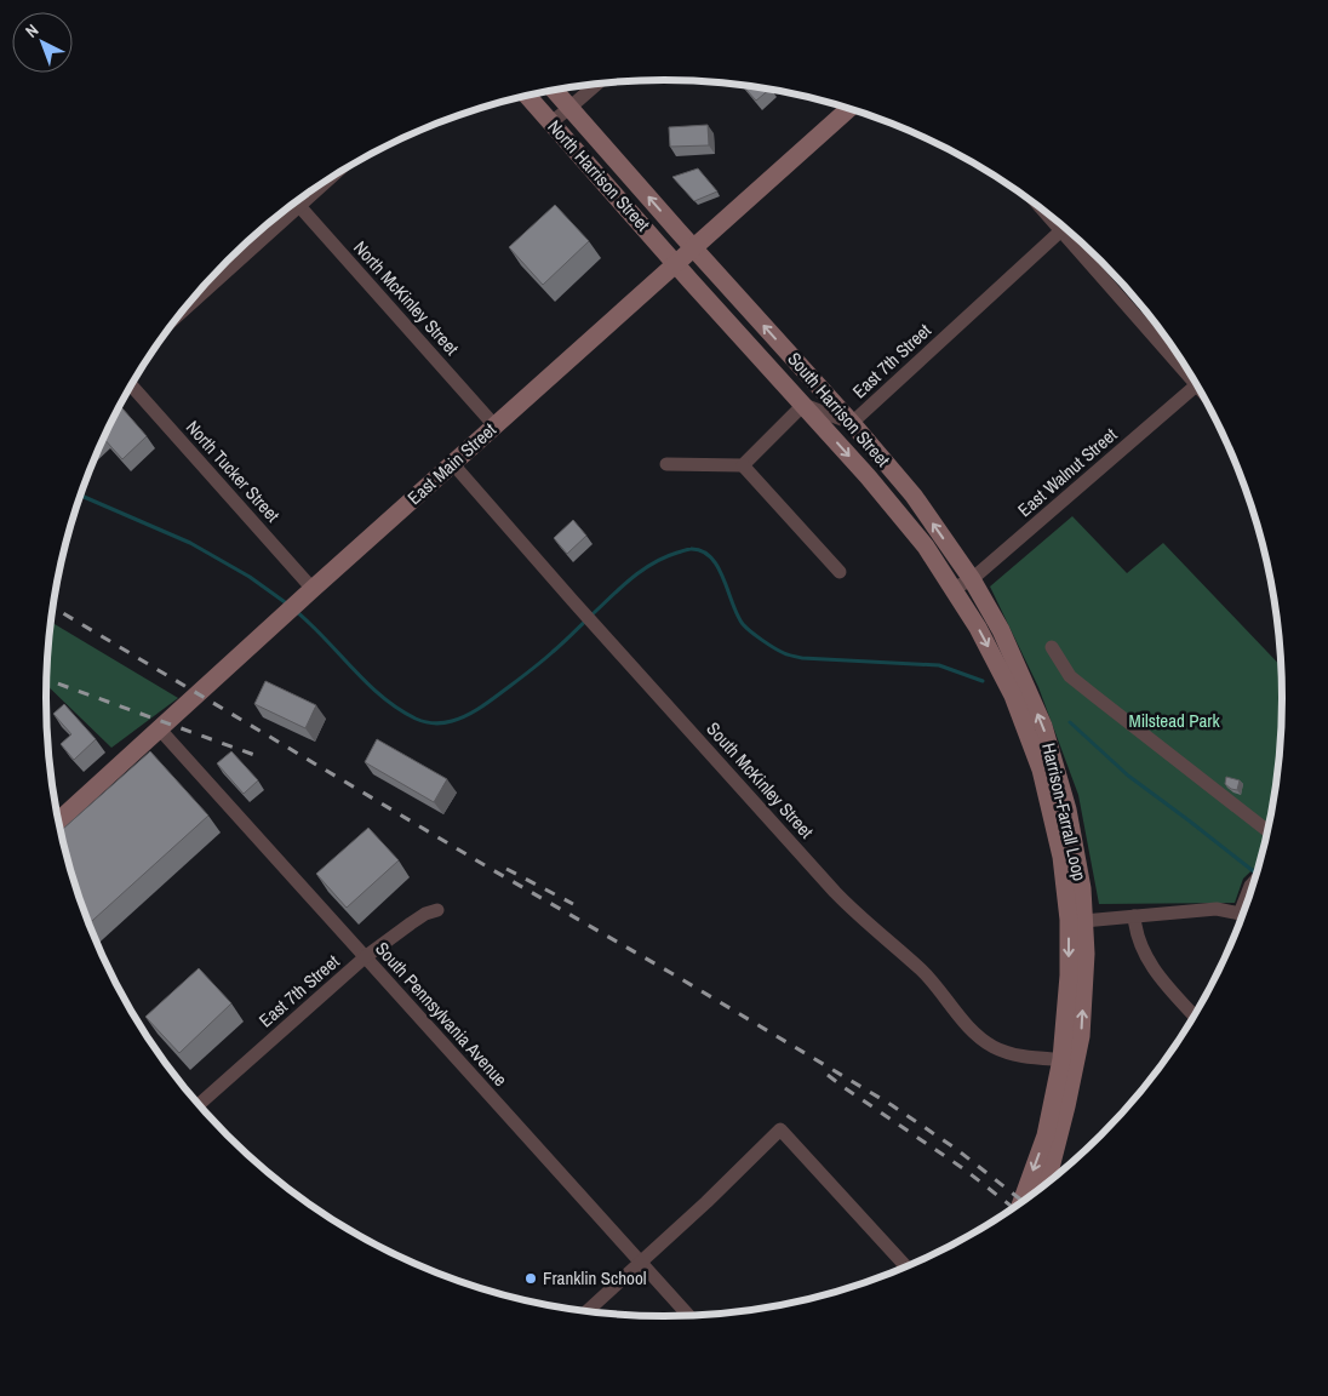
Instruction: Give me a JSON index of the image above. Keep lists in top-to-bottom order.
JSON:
{
  "streets": {
    "main road": [
      "North Harrison Street",
      "South Harrison Street",
      "East Main Street",
      "Harrison-Farrall Loop"
    ],
    "street": [
      "North McKinley Street",
      "East 7th Street",
      "North Tucker Street",
      "East Walnut Street",
      "South McKinley Street",
      "South Pennsylvania Avenue"
    ]
  },
  "crossings": [
    ["North Harrison Street", "South Harrison Street"],
    ["North Harrison Street", "East Main Street"],
    ["North McKinley Street", "East Main Street"],
    ["East 7th Street", "South Harrison Street"],
    ["East 7th Street", "South Pennsylvania Avenue"],
    ["South Harrison Street", "East Main Street"],
    ["South Harrison Street", "East Walnut Street"],
    ["South Harrison Street", "Harrison-Farrall Loop"],
    ["East Main Street", "North Tucker Street"],
    ["East Main Street", "South McKinley Street"],
    ["East Main Street", "South Pennsylvania Avenue"],
    ["East Walnut Street", "Harrison-Farrall Loop"],
    ["South McKinley Street", "Harrison-Farrall Loop"]
  ],
  "parks": ["Milstead Park"],
  "places": ["Franklin School"],
  "north": "top left"
}
